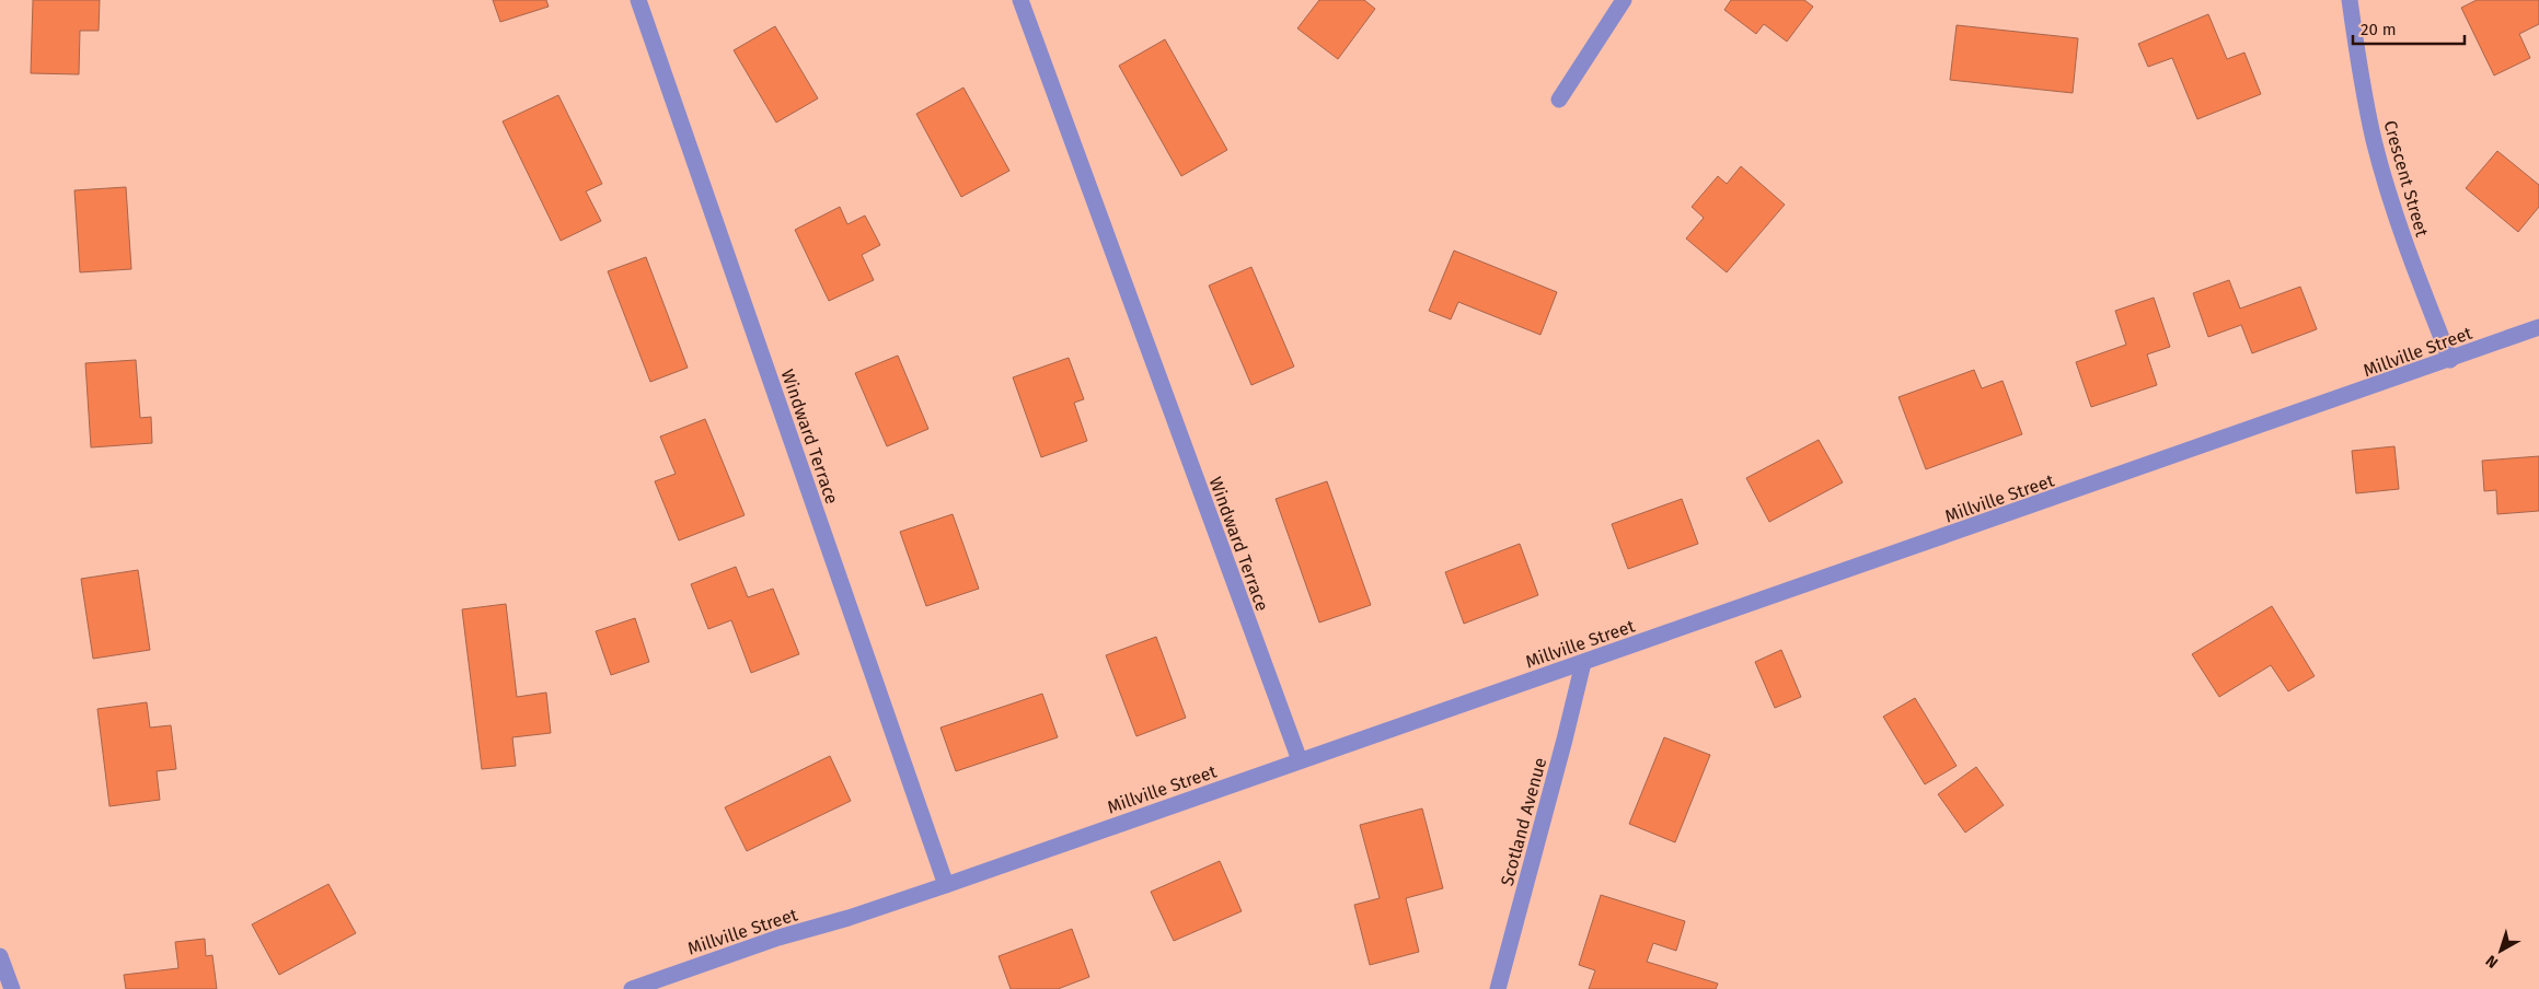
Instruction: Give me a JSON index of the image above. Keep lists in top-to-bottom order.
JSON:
{
  "streets": {
    "street": [
      "Crescent Street",
      "Millville Street",
      "Windward Terrace",
      "Scotland Avenue"
    ]
  },
  "crossings": [
    ["Crescent Street", "Millville Street"],
    ["Millville Street", "Windward Terrace"],
    ["Millville Street", "Scotland Avenue"]
  ],
  "scale_bar": "20 m",
  "north": "bottom left"
}
